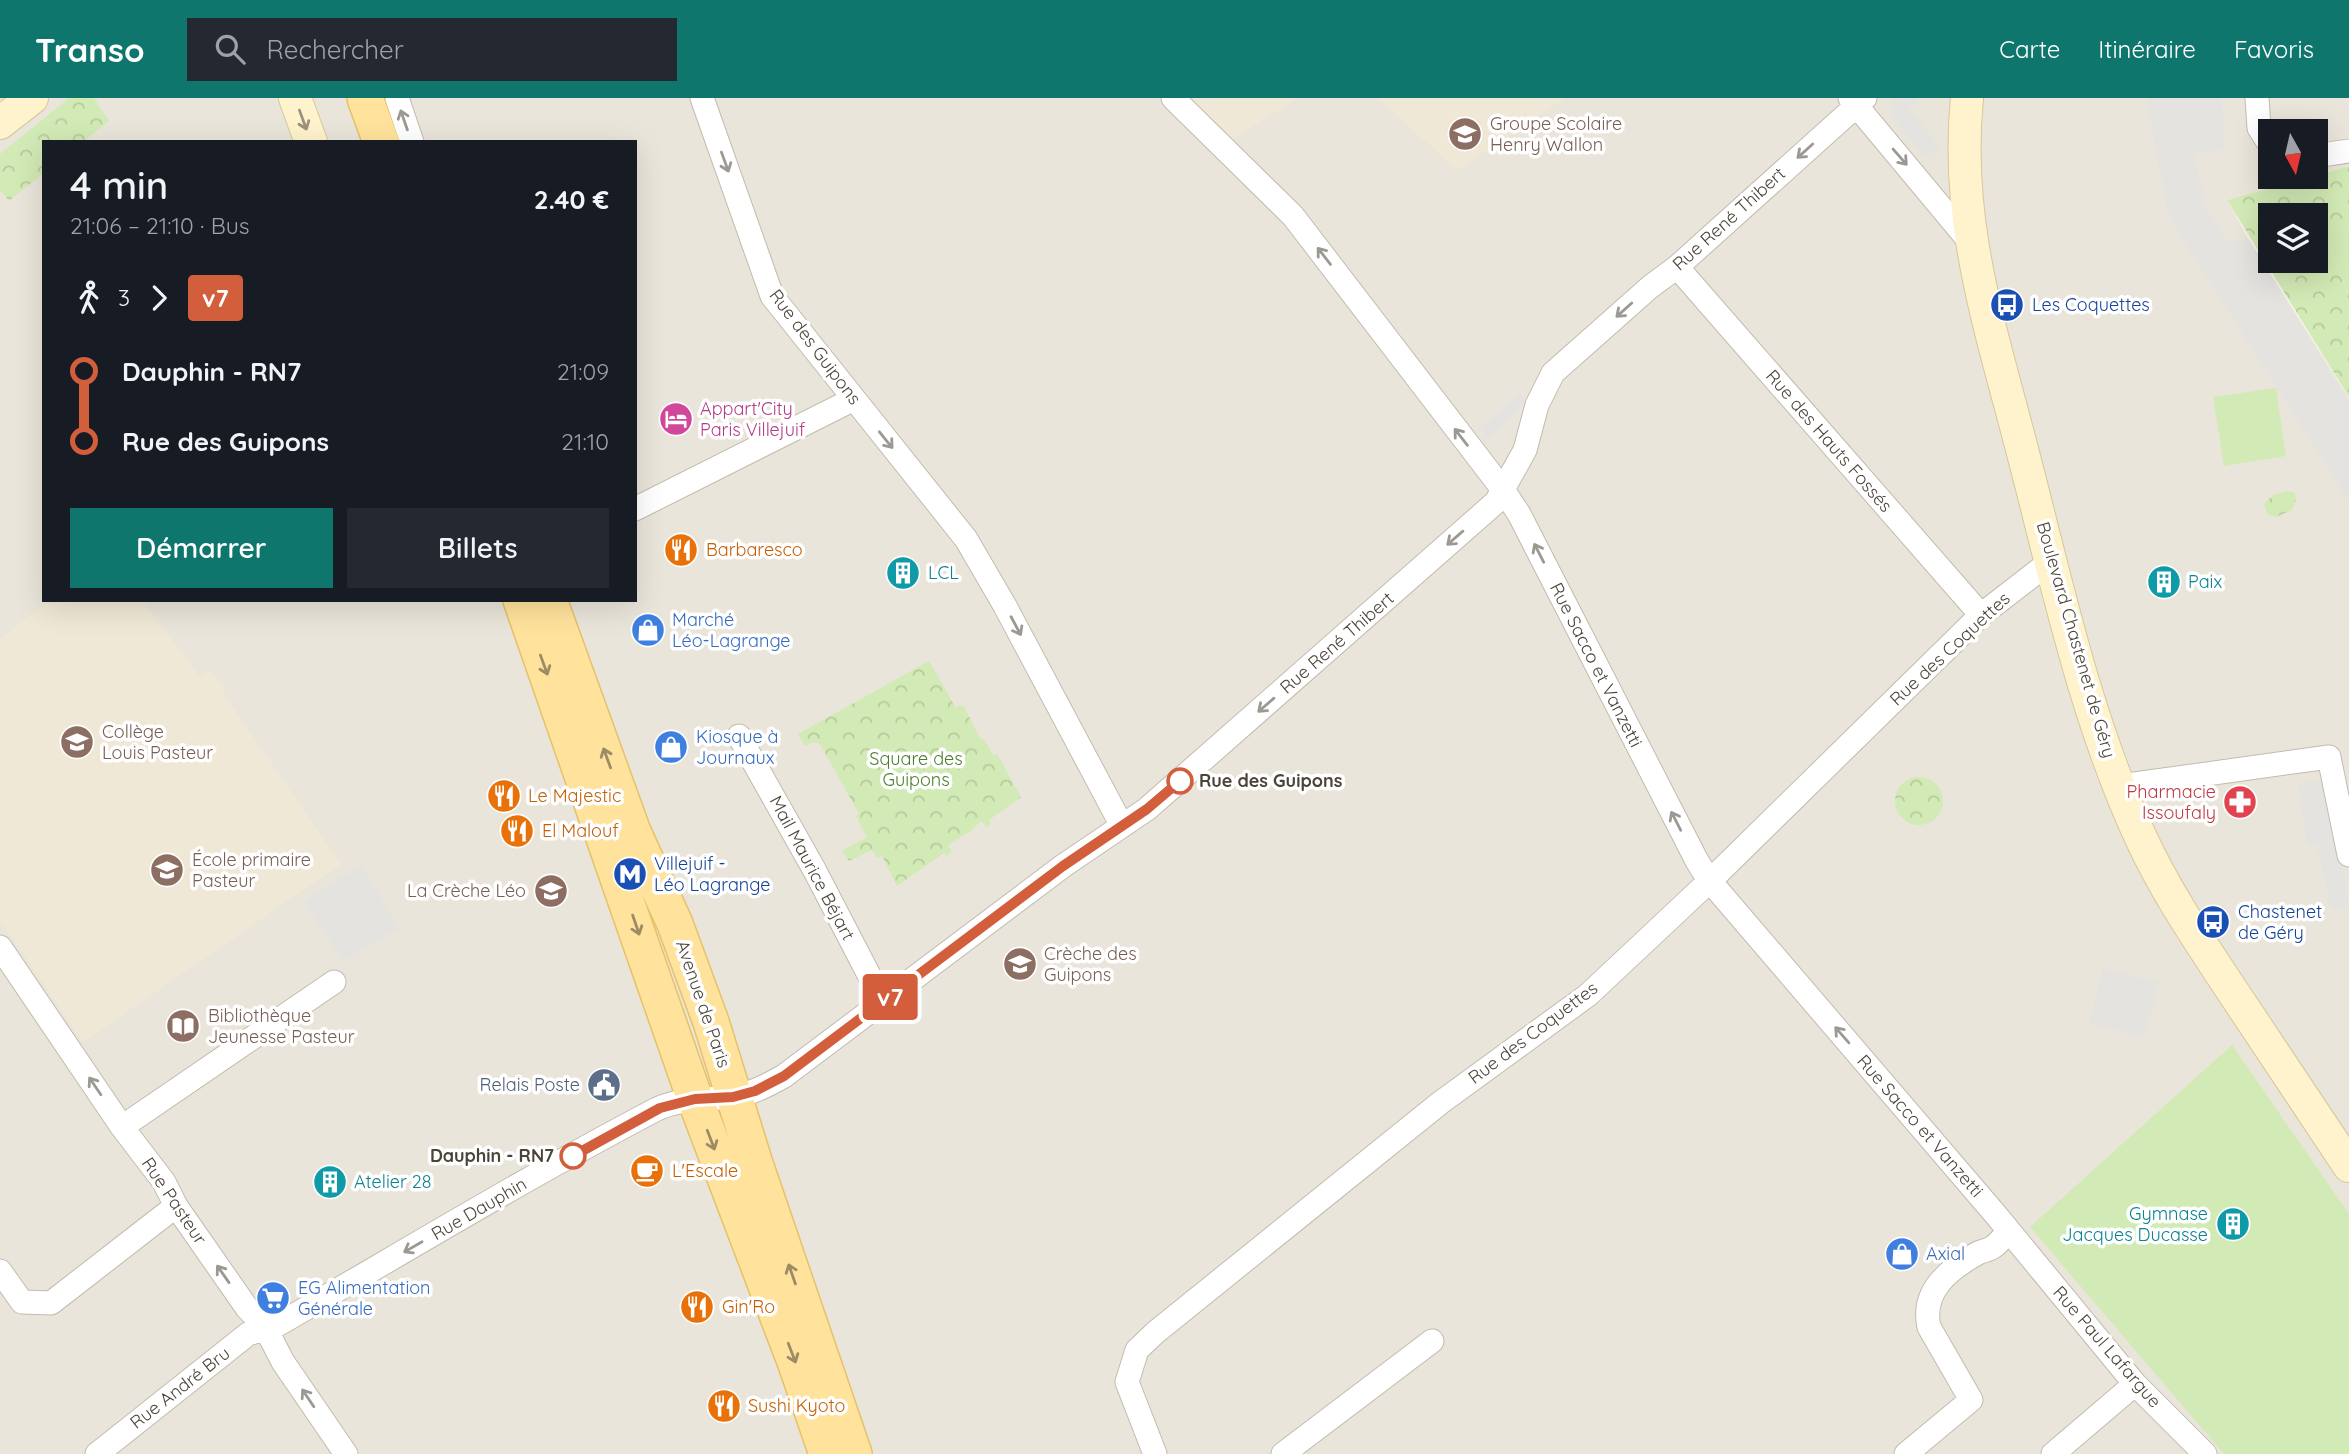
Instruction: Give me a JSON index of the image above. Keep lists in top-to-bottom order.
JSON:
{
  "streets": {
    "main road": ["Avenue de Paris"],
    "street": [
      "Rue René Thibert",
      "Rue des Guipons",
      "Rue des Hauts Fossés",
      "Boulevard Chastenet de Géry",
      "Rue des Coquettes",
      "Rue Sacco et Vanzetti",
      "Mail Maurice Béjart",
      "Rue Pasteur",
      "Rue Dauphin",
      "Rue Paul Lafargue",
      "Rue André Bru"
    ]
  },
  "crossings": [
    ["Rue René Thibert", "Rue des Guipons"],
    ["Rue René Thibert", "Rue des Hauts Fossés"],
    ["Rue René Thibert", "Rue Sacco et Vanzetti"],
    ["Rue René Thibert", "Mail Maurice Béjart"],
    ["Rue René Thibert", "Avenue de Paris"],
    ["Rue René Thibert", "Rue Dauphin"],
    ["Rue des Hauts Fossés", "Rue des Coquettes"],
    ["Boulevard Chastenet de Géry", "Rue des Coquettes"],
    ["Rue des Coquettes", "Rue Sacco et Vanzetti"],
    ["Rue Sacco et Vanzetti", "Rue Paul Lafargue"],
    ["Avenue de Paris", "Rue Dauphin"],
    ["Rue Pasteur", "Rue Dauphin"],
    ["Rue Pasteur", "Rue André Bru"],
    ["Rue Dauphin", "Rue André Bru"]
  ],
  "one_way": [
    "Rue René Thibert",
    "Rue des Guipons",
    "Rue Sacco et Vanzetti",
    "Rue Pasteur",
    "Rue Dauphin"
  ],
  "parks": ["Square des Guipons"],
  "places": {
    "school or university": [
      "Groupe Scolaire Henry Wallon",
      "Collège Louis Pasteur",
      "École primaire Pasteur",
      "La Crèche Léo",
      "Crèche des Guipons"
    ],
    "bus stop": ["Les Coquettes", "Chastenet de Géry"],
    "hotel": ["Appart'City Paris Villejuif"],
    "restaurant": [
      "Barbaresco",
      "Le Majestic",
      "El Malouf",
      "Gin'Ro",
      "Sushi Kyoto"
    ],
    "building": [
      "LCL",
      "Paix",
      "Atelier 28",
      "Gymnase Jacques Ducasse"
    ],
    "shop": ["Marché Léo-Lagrange", "Kiosque à Journaux", "Axial"],
    "other": ["Rue des Guipons", "Dauphin - RN7"],
    "pharmacy": ["Pharmacie Issoufaly"],
    "metro station": ["Villejuif - Léo Lagrange"],
    "library": ["Bibliothèque Jeunesse Pasteur"],
    "public building": ["Relais Poste"],
    "cafe": ["L'Escale"],
    "supermarket": ["EG Alimentation Générale"]
  },
  "lines": ["bus line v7"],
  "north": "bottom",
  "page": {
    "header": "Transo",
    "search": "Rechercher",
    "nav": ["Carte", "Itinéraire", "Favoris"],
    "on_map": "v7",
    "heading": ["4 min", "21:06 – 21:10 · Bus", "2.40 €"],
    "legs": ["3", "v7"],
    "list": [
      {
        "name": "Dauphin - RN7",
        "value": "21:09"
      },
      {
        "name": "Rue des Guipons",
        "value": "21:10"
      }
    ],
    "buttons": ["Démarrer", "Billets"]
  }
}
